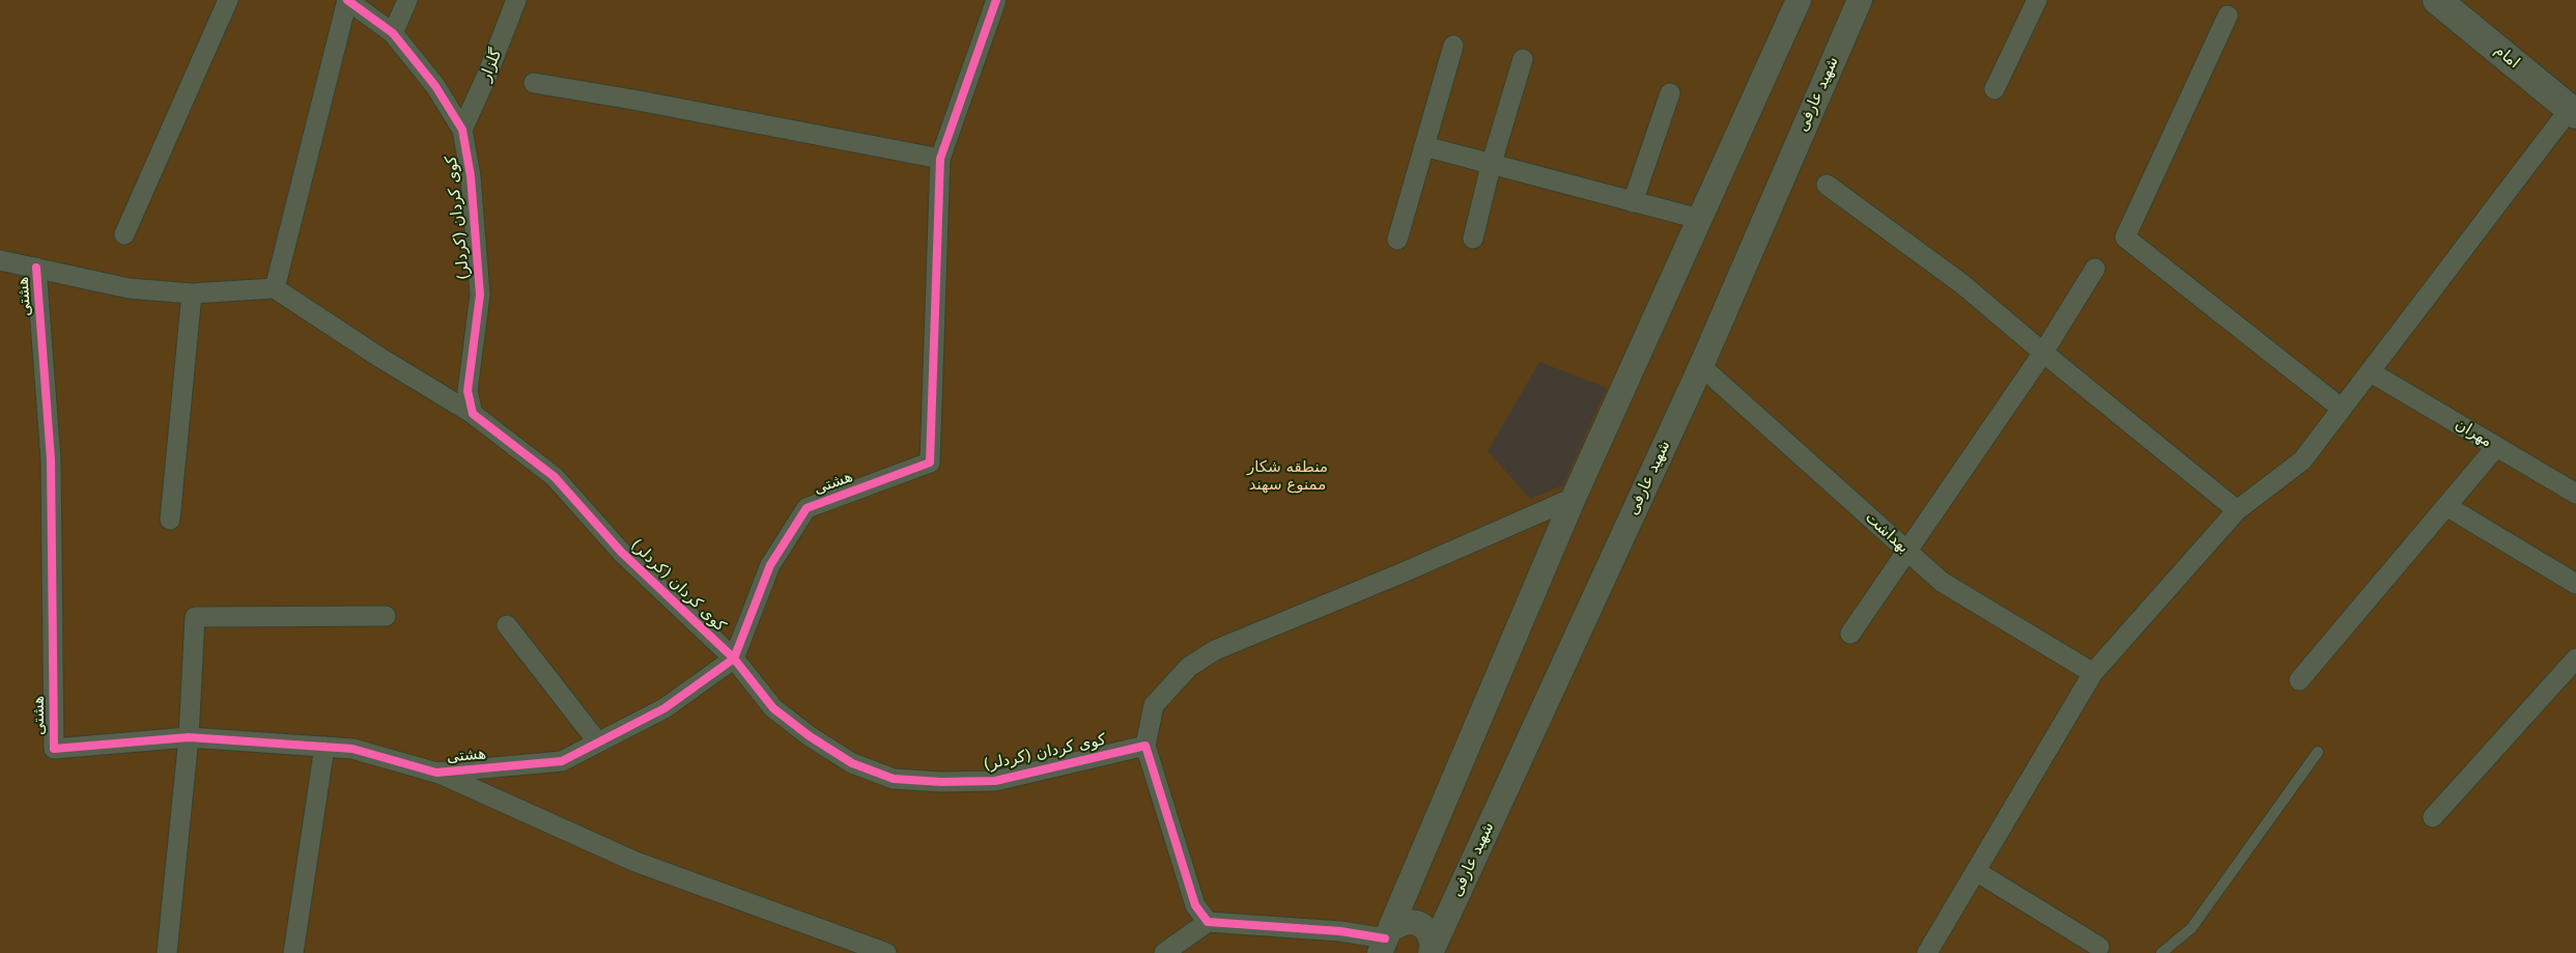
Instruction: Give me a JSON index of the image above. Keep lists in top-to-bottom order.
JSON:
{
  "streets": {
    "main road": ["امام"],
    "street": [
      "گلزار",
      "شهید عارفی",
      "کوی کردان (کردلر)",
      "هشتی",
      "مهران",
      "بهداشت"
    ]
  },
  "crossings": [
    ["گلزار", "کوی کردان (کردلر)"],
    ["شهید عارفی", "بهداشت"],
    ["کوی کردان (کردلر)", "هشتی"]
  ],
  "parks": ["منطقه شکار ممنوع سهند"]
}
